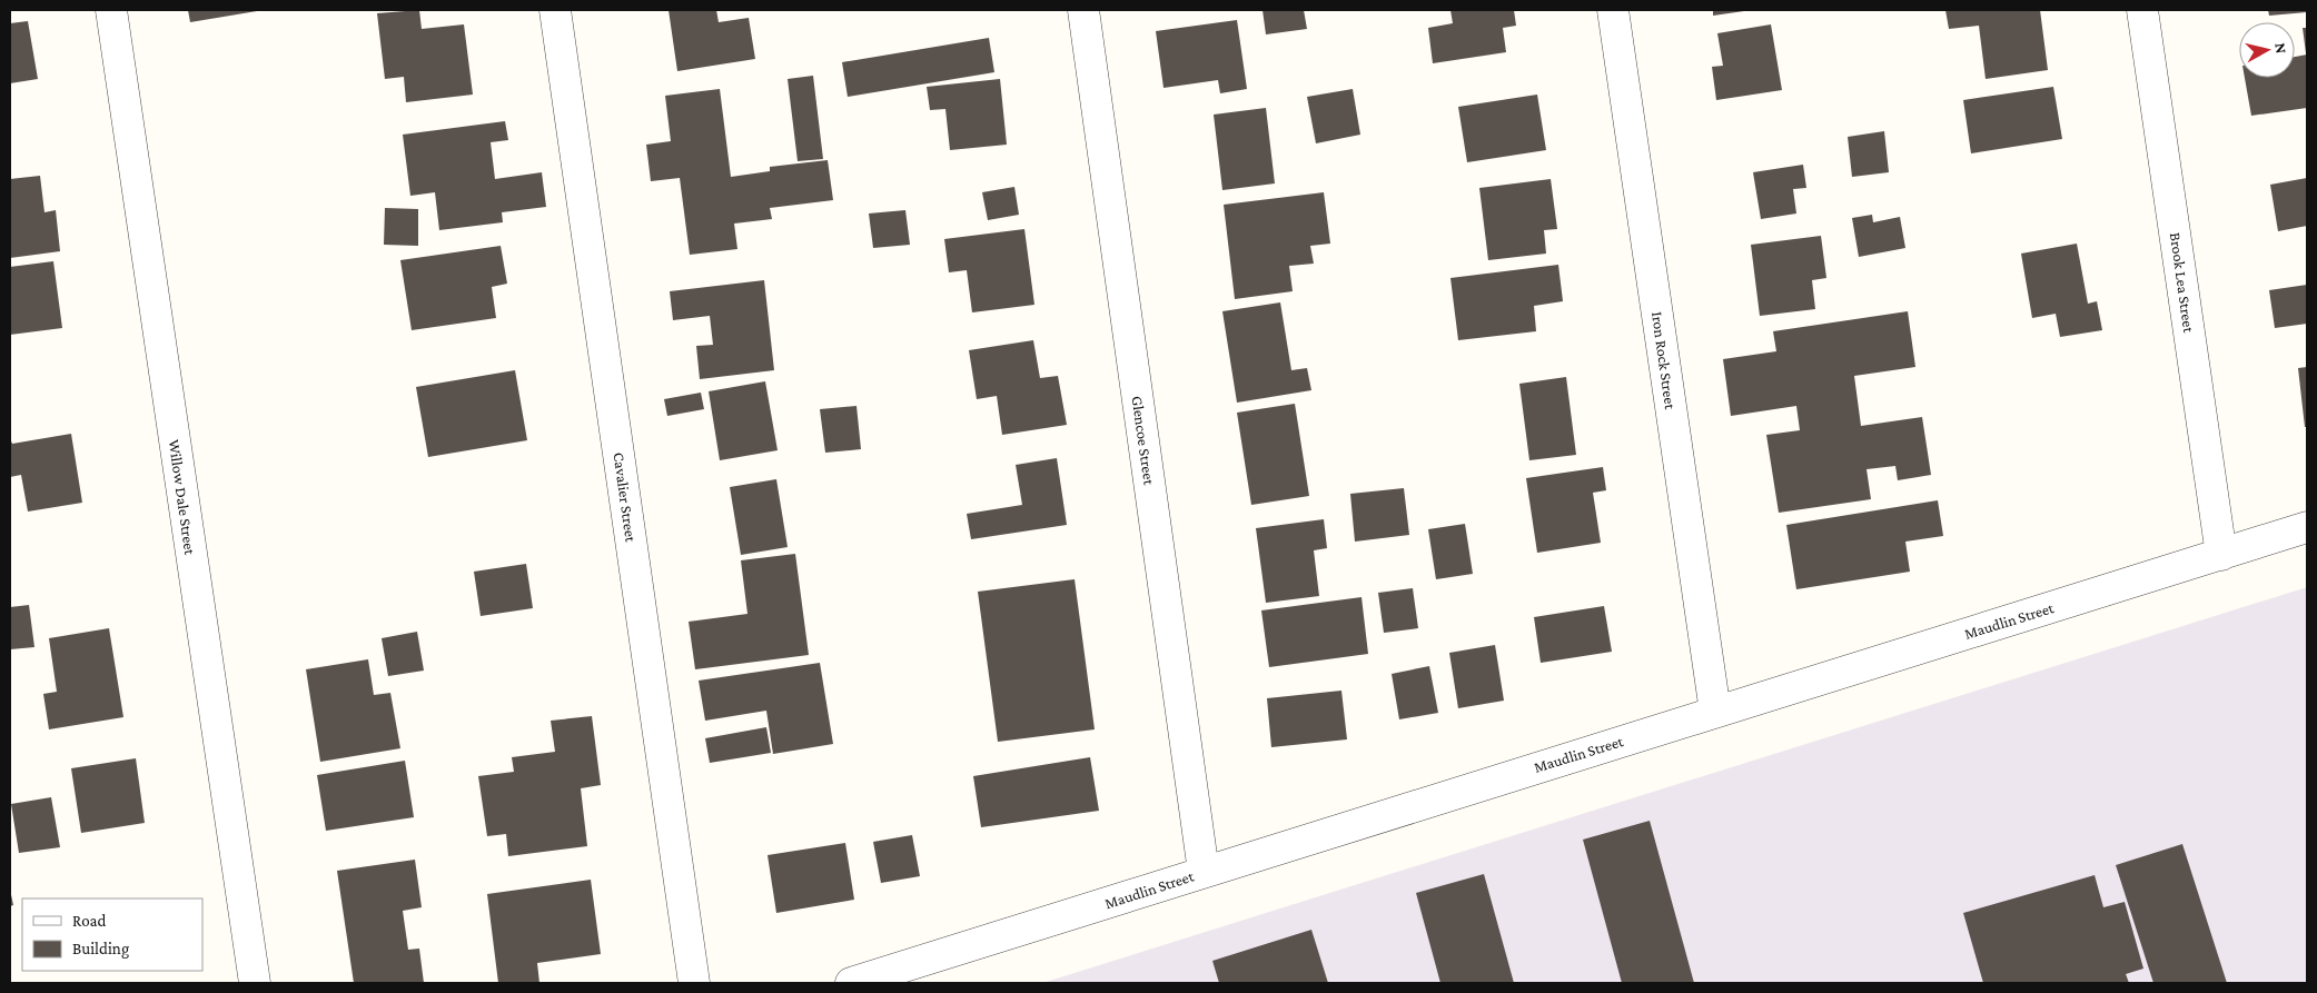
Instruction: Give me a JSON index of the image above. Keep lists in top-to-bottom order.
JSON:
{
  "streets": {
    "street": [
      "Brook Lea Street",
      "Iron Rock Street",
      "Glencoe Street",
      "Willow Dale Street",
      "Cavalier Street",
      "Maudlin Street"
    ]
  },
  "crossings": [
    ["Brook Lea Street", "Maudlin Street"],
    ["Iron Rock Street", "Maudlin Street"],
    ["Glencoe Street", "Maudlin Street"]
  ],
  "legend": ["Road", "Building"],
  "north": "right"
}
